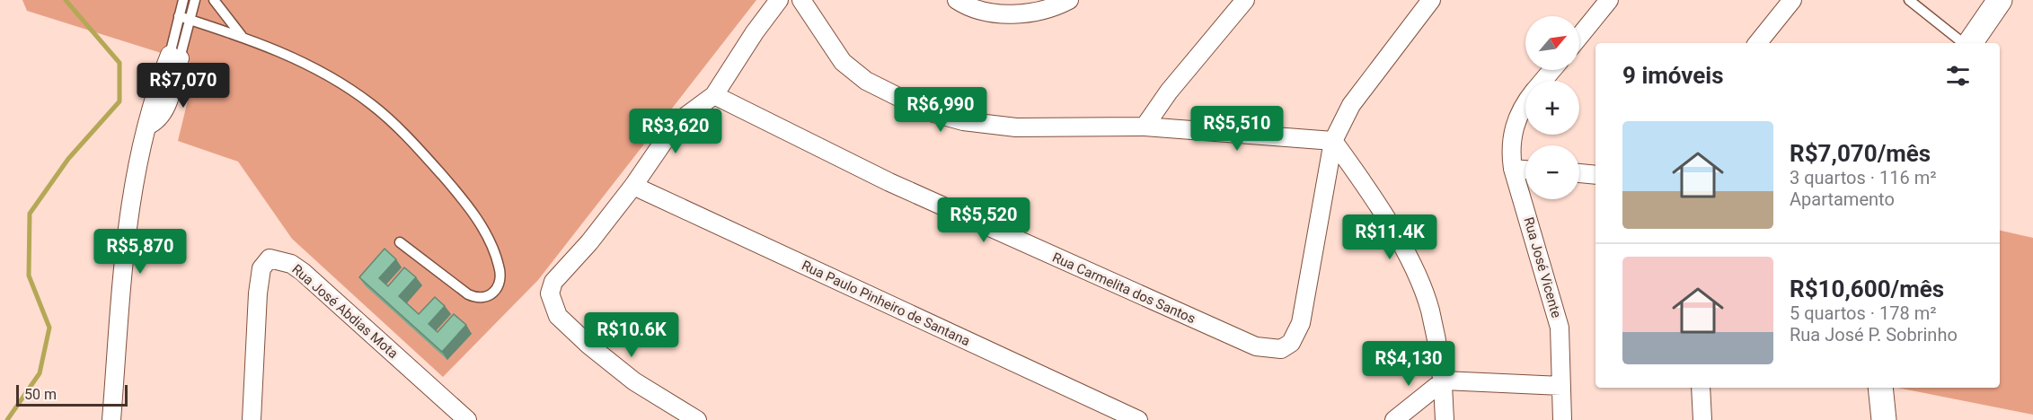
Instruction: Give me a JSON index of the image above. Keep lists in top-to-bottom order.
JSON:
{
  "streets": {
    "street": [
      "Rua José Vicente",
      "Rua Carmelita dos Santos",
      "Rua Paulo Pinheiro de Santana",
      "Rua José Abdias Mota"
    ]
  },
  "scale_bar": "50 m",
  "north": "top right",
  "page": {
    "map_buttons": ["+", "−"],
    "heading": "9 imóveis",
    "price": [
      "R$7,070",
      "R$6,990",
      "R$5,510",
      "R$3,620",
      "R$5,520",
      "R$11.4K",
      "R$5,870",
      "R$10.6K",
      "R$4,130"
    ],
    "list": [
      {
        "name": "R$7,070/mês",
        "note": "3 quartos · 116 m² · Apartamento"
      },
      {
        "name": "R$10,600/mês",
        "note": "5 quartos · 178 m² · Rua José P. Sobrinho"
      }
    ],
    "scale": "50 m"
  }
}
